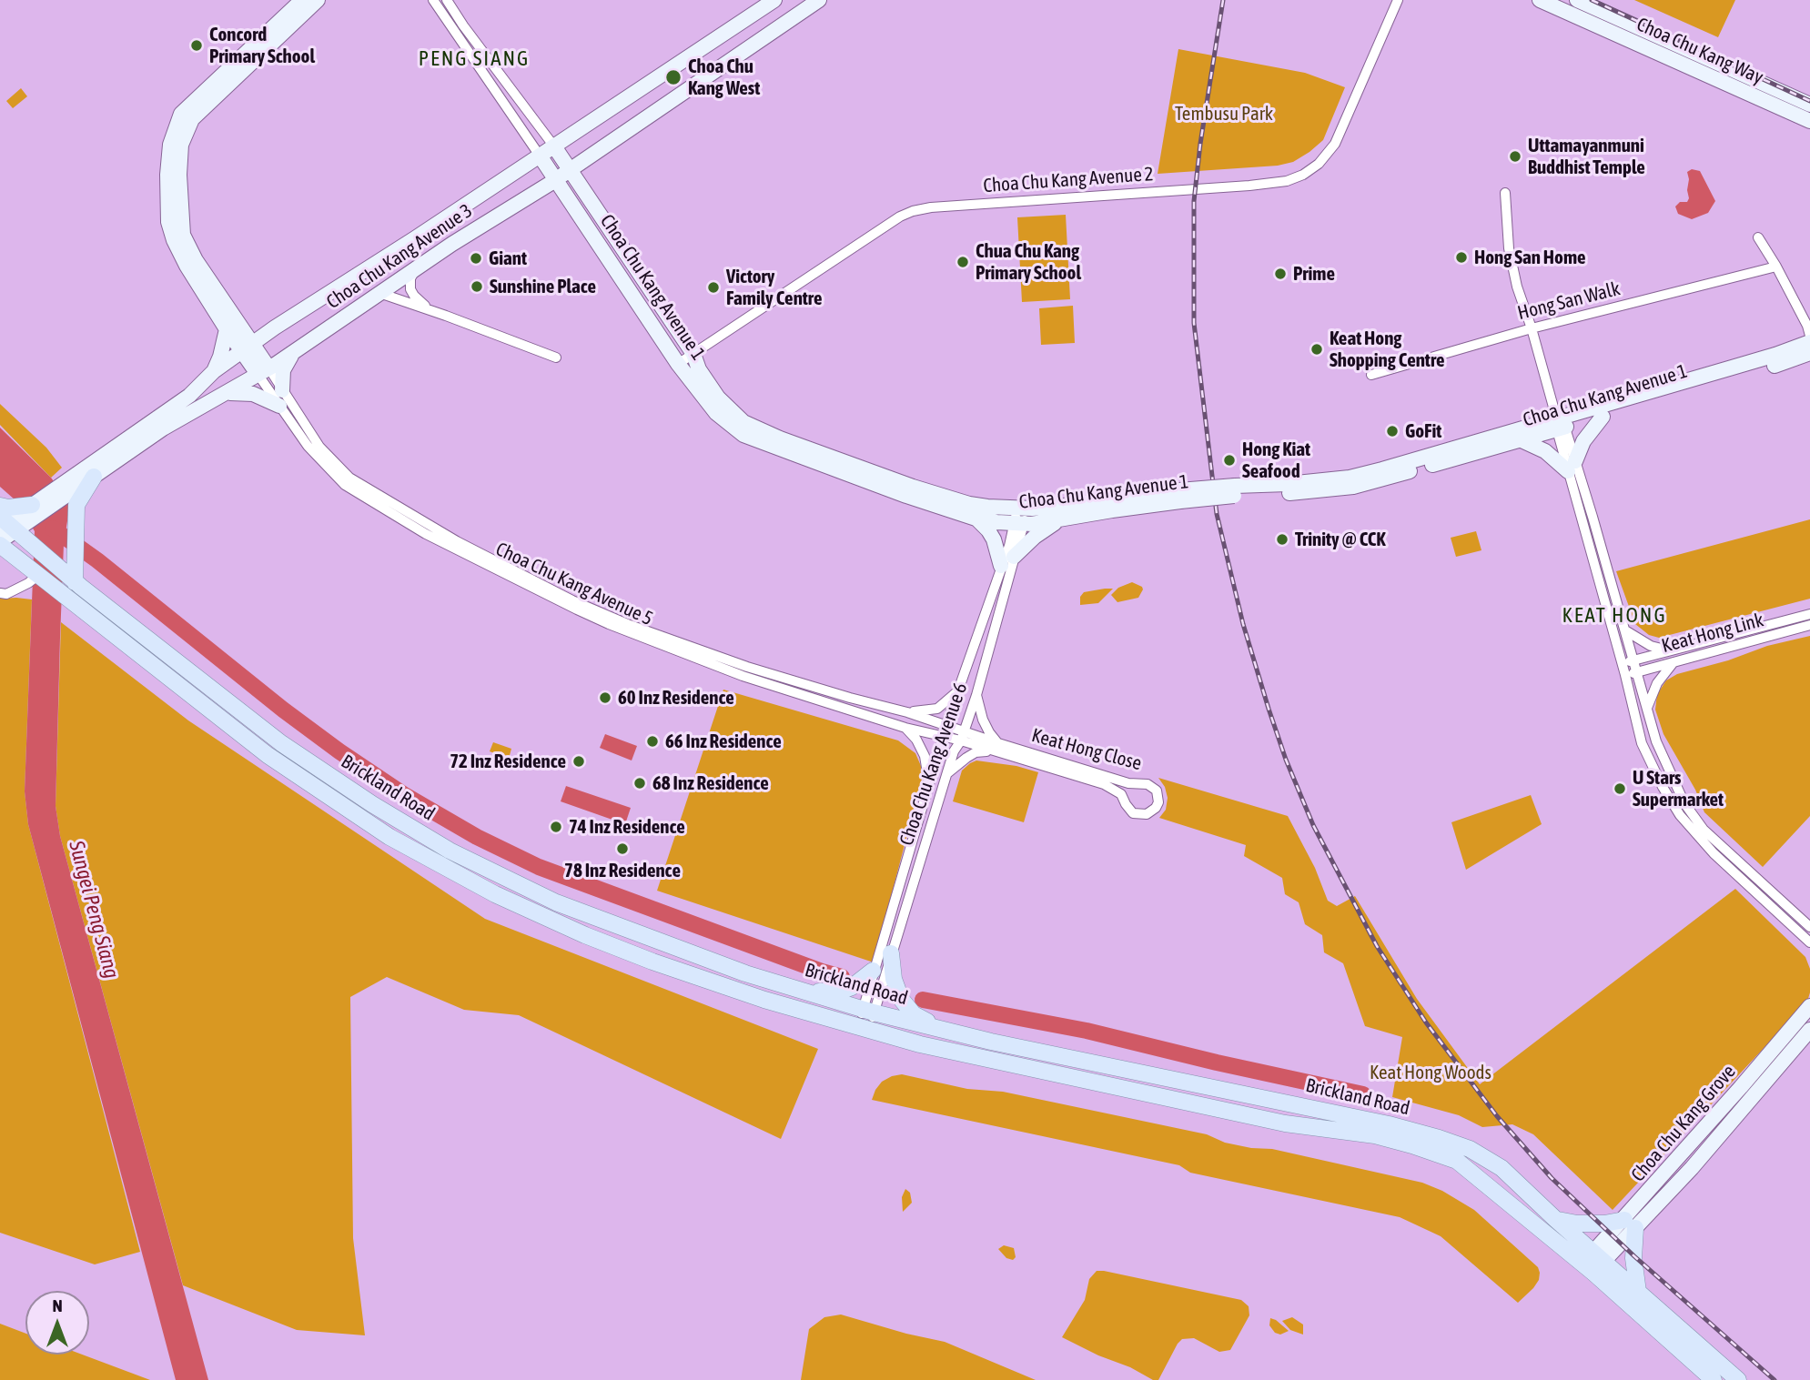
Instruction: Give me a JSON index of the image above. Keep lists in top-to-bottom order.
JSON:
{
  "streets": {
    "main road": ["Brickland Road"],
    "street": [
      "Choa Chu Kang Way",
      "Choa Chu Kang Avenue 2",
      "Choa Chu Kang Avenue 3",
      "Choa Chu Kang Avenue 1",
      "Hong San Walk",
      "Choa Chu Kang Avenue 5",
      "Keat Hong Link",
      "Keat Hong Close",
      "Choa Chu Kang Avenue 6",
      "Choa Chu Kang Grove"
    ]
  },
  "crossings": [
    ["Choa Chu Kang Avenue 2", "Choa Chu Kang Avenue 1"],
    ["Choa Chu Kang Avenue 3", "Choa Chu Kang Avenue 1"],
    ["Choa Chu Kang Avenue 3", "Choa Chu Kang Avenue 5"],
    ["Choa Chu Kang Avenue 3", "Brickland Road"],
    ["Choa Chu Kang Avenue 1", "Choa Chu Kang Avenue 6"],
    ["Choa Chu Kang Avenue 5", "Keat Hong Close"],
    ["Choa Chu Kang Avenue 5", "Choa Chu Kang Avenue 6"],
    ["Keat Hong Close", "Choa Chu Kang Avenue 6"],
    ["Choa Chu Kang Avenue 6", "Brickland Road"],
    ["Brickland Road", "Choa Chu Kang Grove"]
  ],
  "districts": ["PENG SIANG", "KEAT HONG"],
  "water": ["Sungei Peng Siang"],
  "parks": ["Tembusu Park", "Keat Hong Woods"],
  "places": [
    "Concord Primary School",
    "Choa Chu Kang West",
    "Uttamayanmuni Buddhist Temple",
    "Hong San Home",
    "Giant",
    "Chua Chu Kang Primary School",
    "Prime",
    "Sunshine Place",
    "Victory Family Centre",
    "Keat Hong Shopping Centre",
    "GoFit",
    "Hong Kiat Seafood",
    "Trinity @ CCK",
    "60 Inz Residence",
    "66 Inz Residence",
    "72 Inz Residence",
    "68 Inz Residence",
    "U Stars Supermarket",
    "74 Inz Residence",
    "78 Inz Residence"
  ],
  "north": "top"
}
